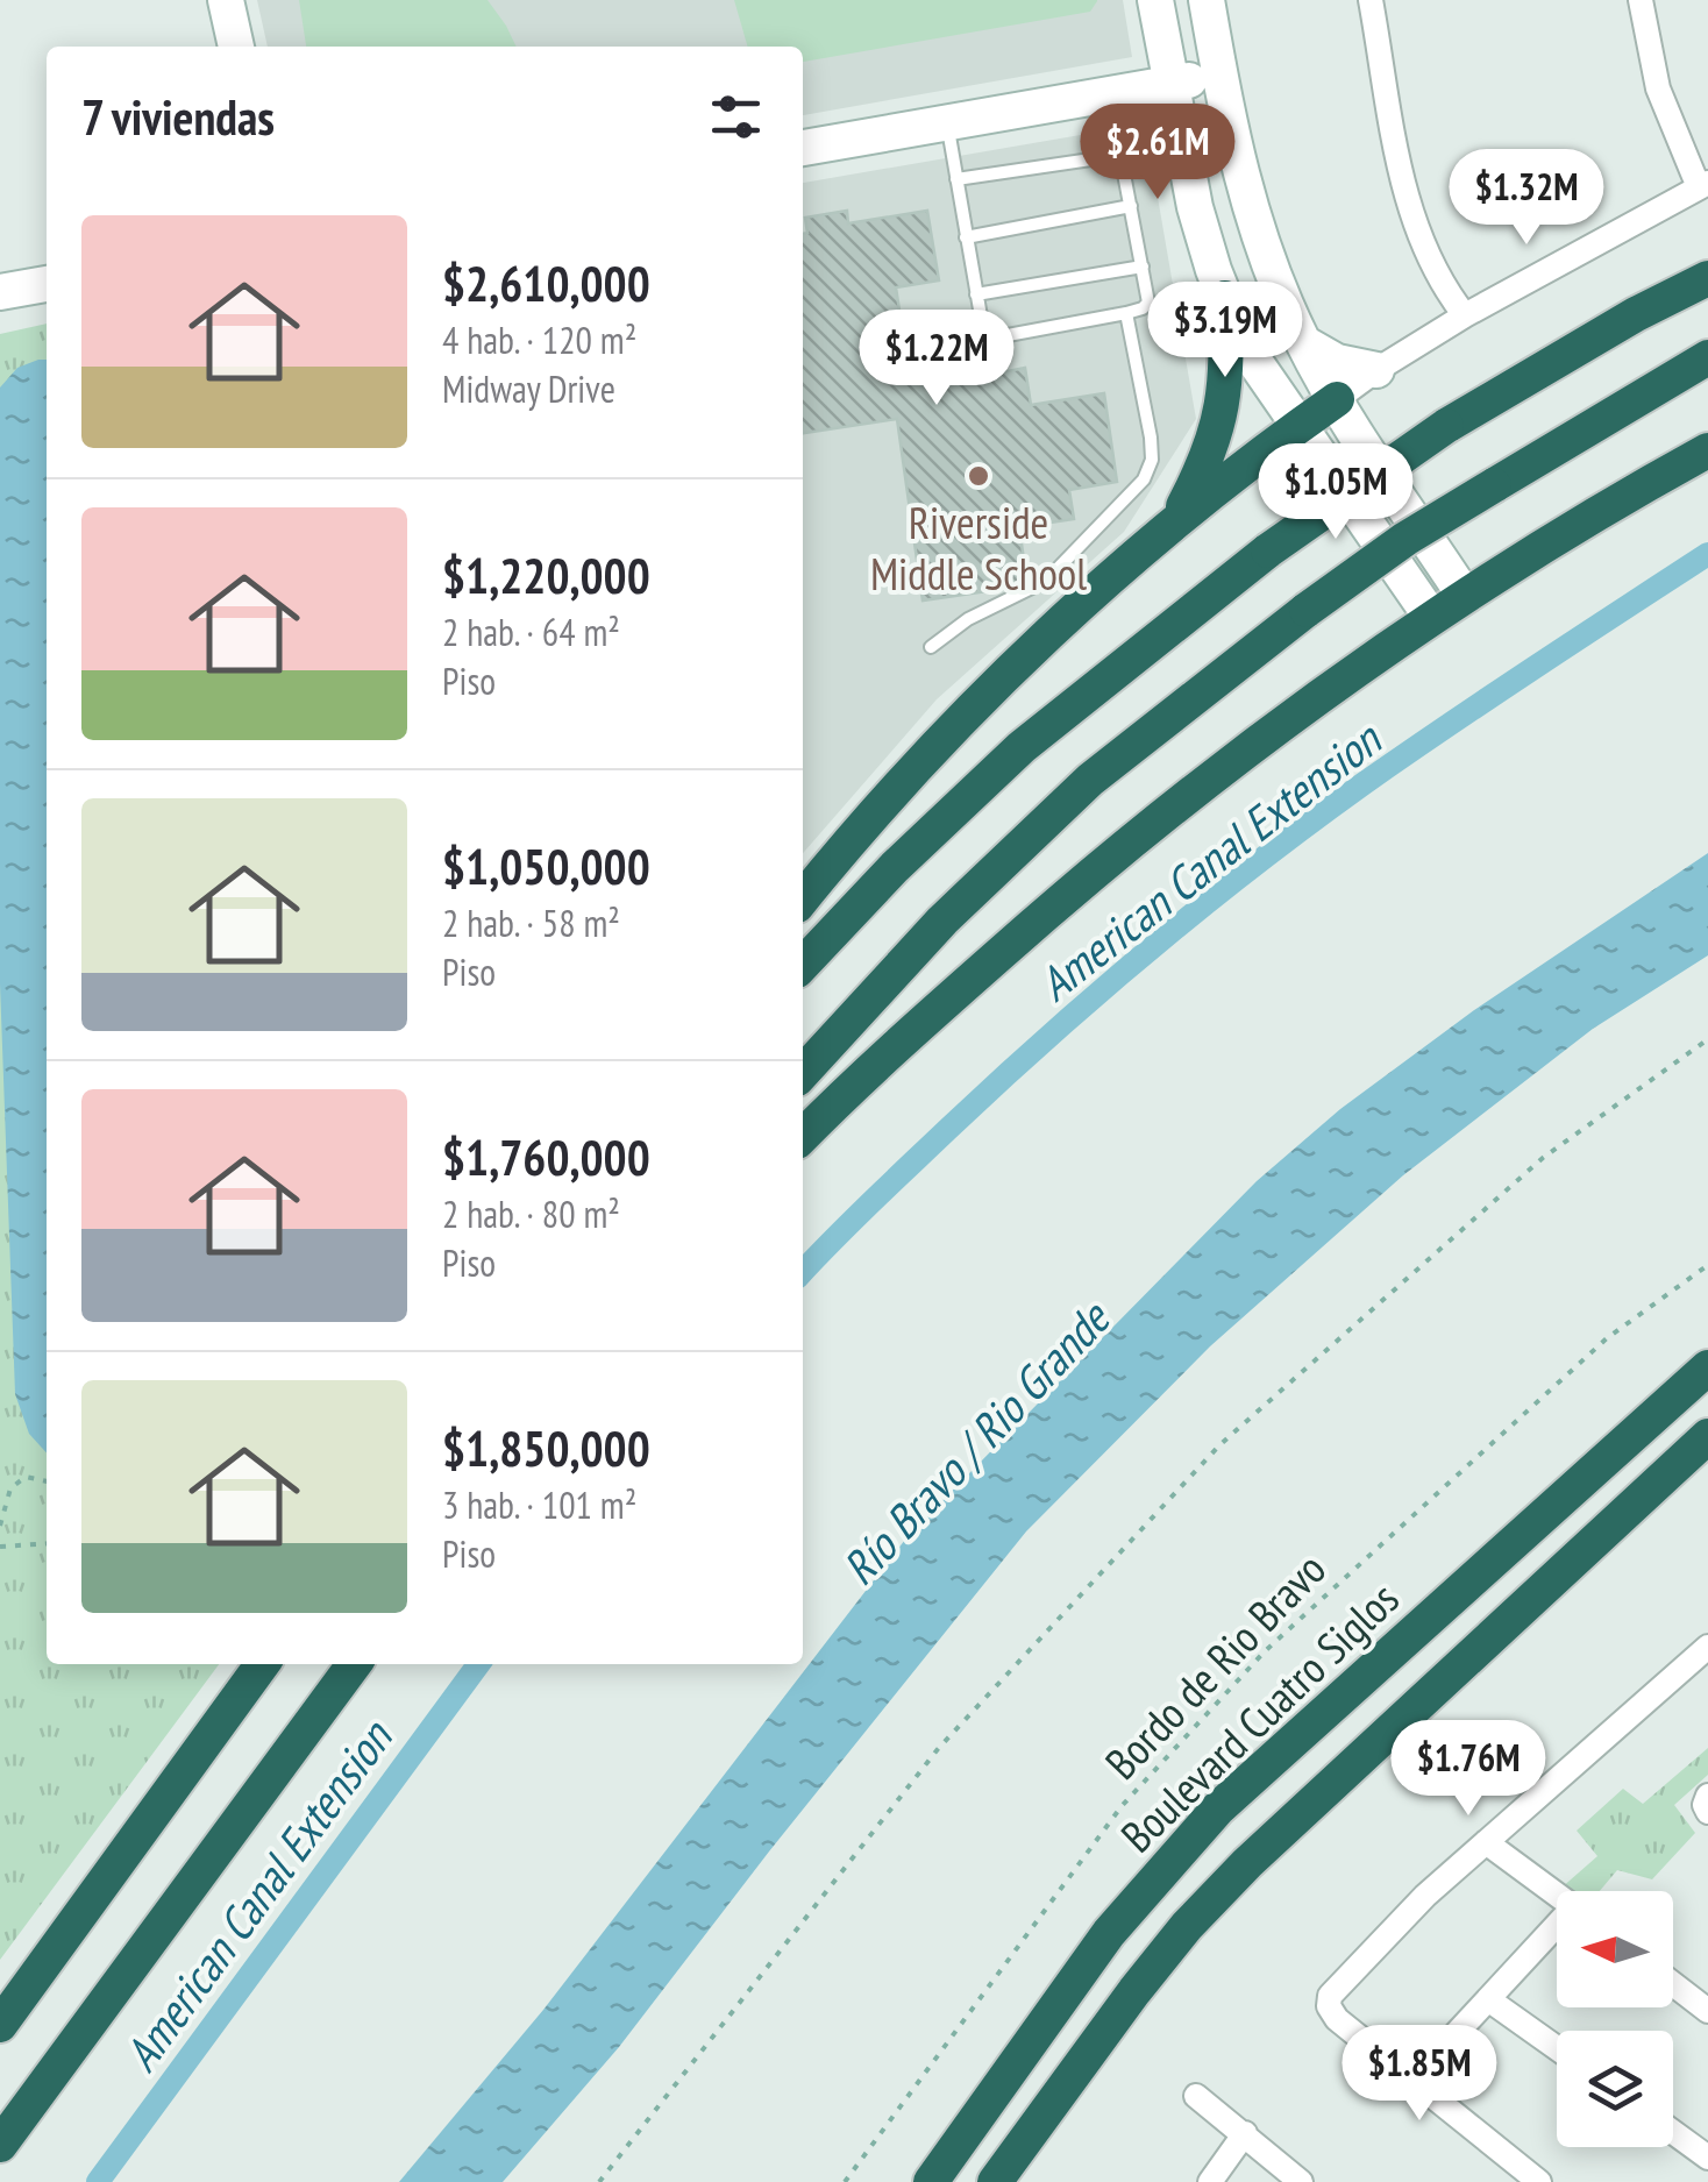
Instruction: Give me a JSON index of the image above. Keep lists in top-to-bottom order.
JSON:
{
  "streets": {
    "highway": ["Boulevard Cuatro Siglos"],
    "path": ["Bordo de Rio Bravo"]
  },
  "water": ["American Canal Extension", "Río Bravo / Rio Grande"],
  "places": ["Riverside Middle School"],
  "north": "left",
  "page": {
    "heading": "7 viviendas",
    "price": [
      "$2.61M",
      "$1.32M",
      "$3.19M",
      "$1.22M",
      "$1.05M",
      "$1.76M",
      "$1.85M"
    ],
    "list": [
      {
        "name": "$2,610,000",
        "note": "4 hab. · 120 m² · Midway Drive"
      },
      {
        "name": "$1,220,000",
        "note": "2 hab. · 64 m² · Piso"
      },
      {
        "name": "$1,050,000",
        "note": "2 hab. · 58 m² · Piso"
      },
      {
        "name": "$1,760,000",
        "note": "2 hab. · 80 m² · Piso"
      },
      {
        "name": "$1,850,000",
        "note": "3 hab. · 101 m² · Piso"
      }
    ]
  }
}
